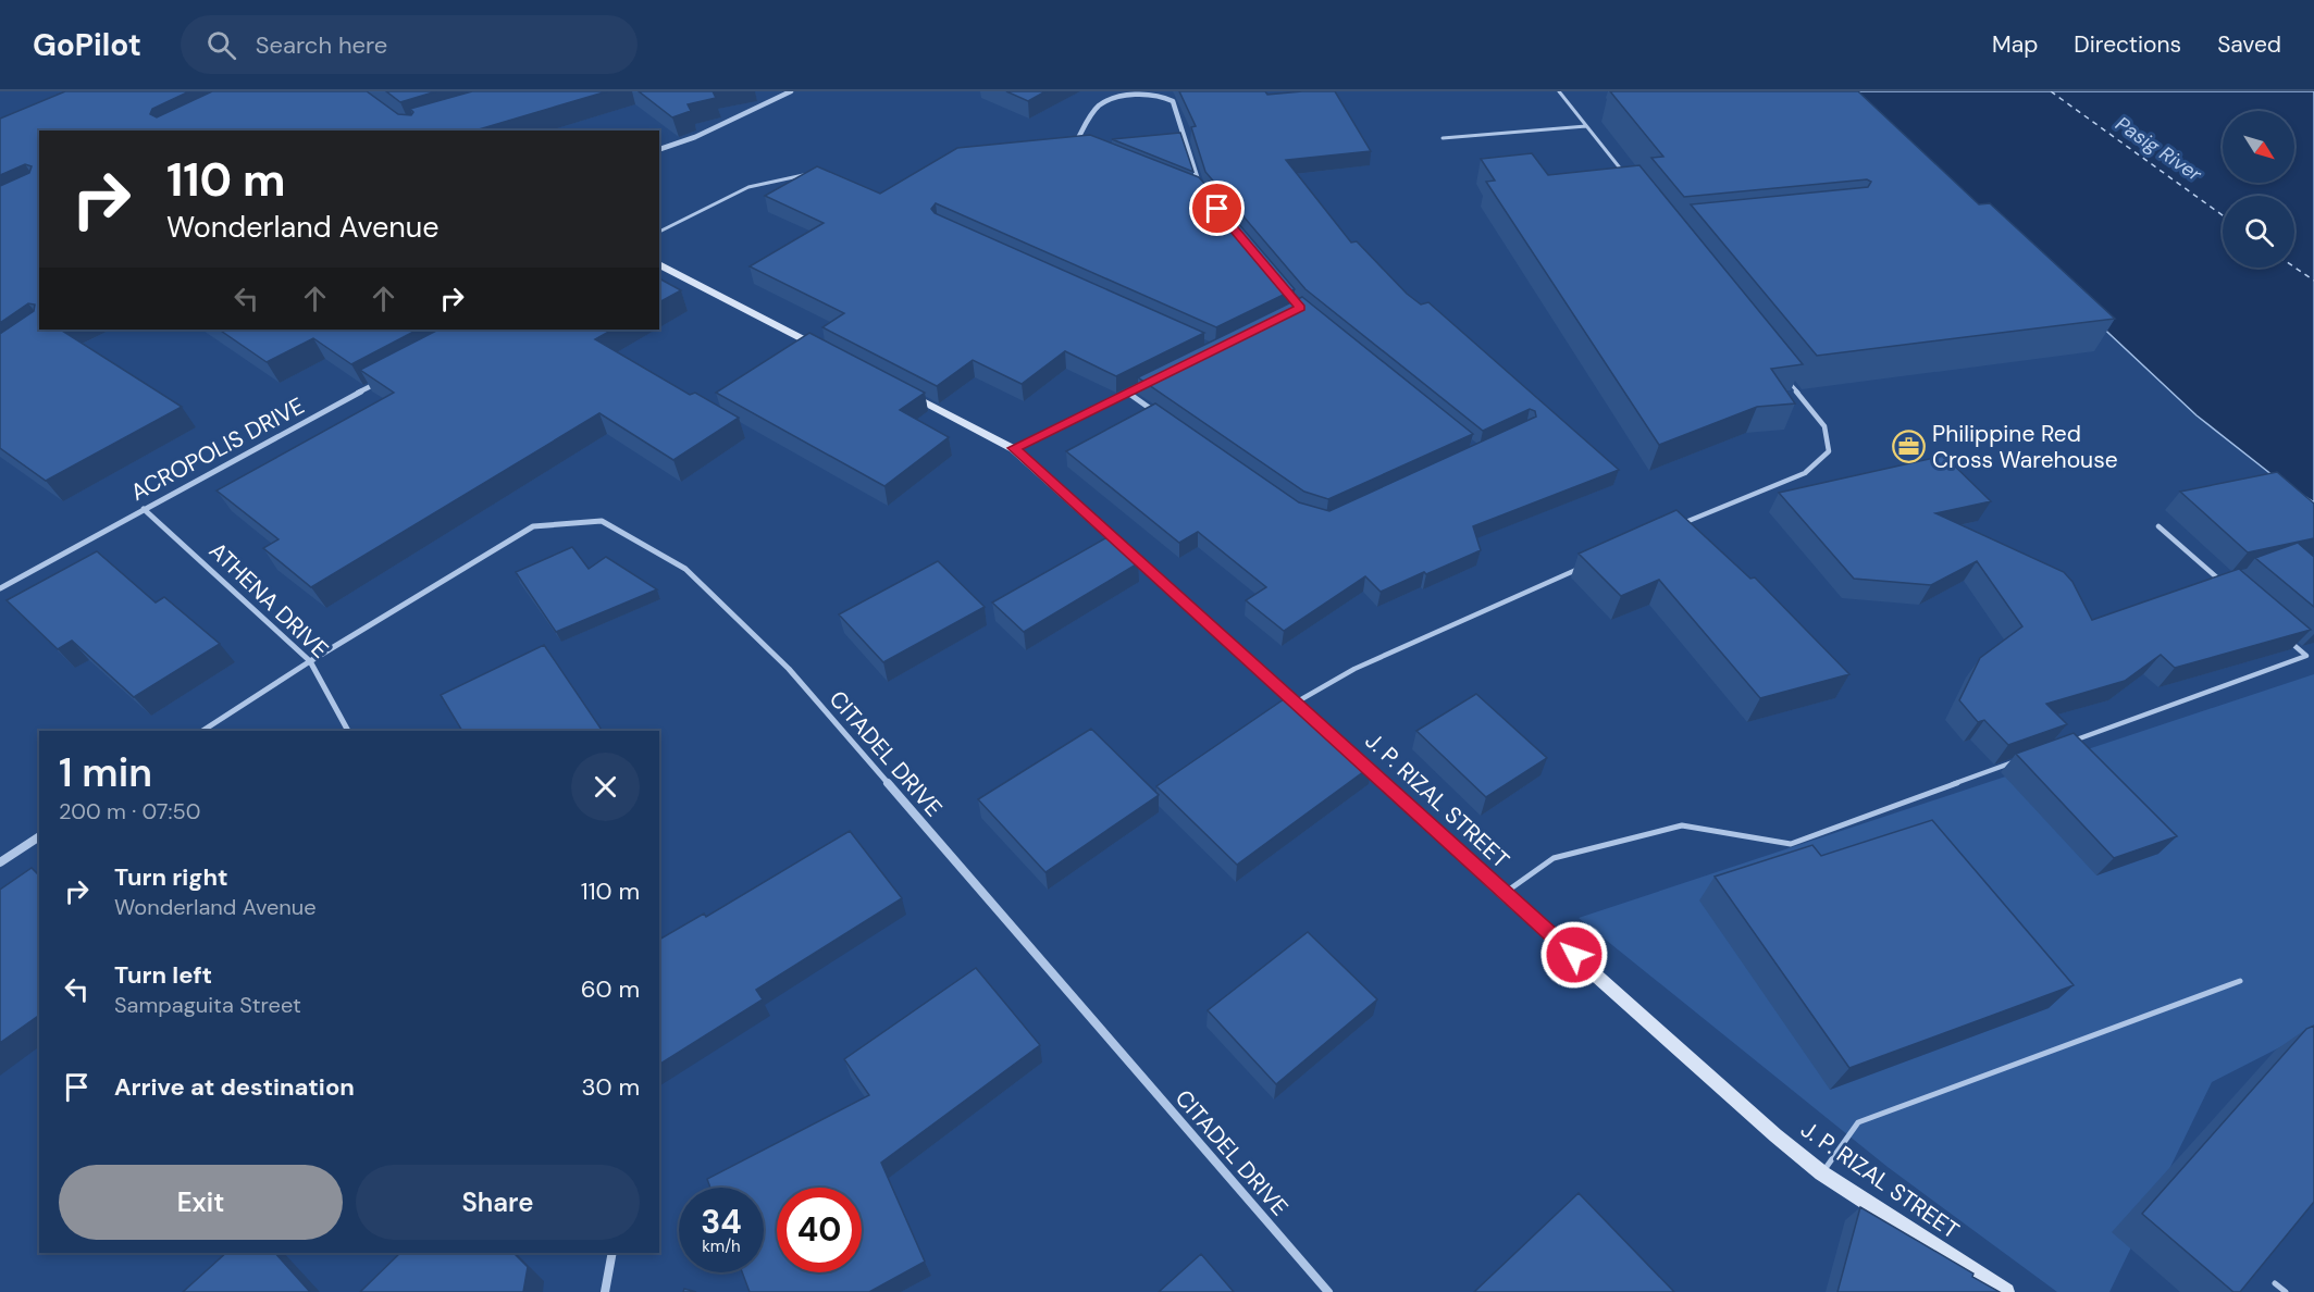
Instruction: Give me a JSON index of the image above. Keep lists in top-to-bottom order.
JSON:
{
  "streets": {
    "street": [
      "ACROPOLIS DRIVE",
      "ATHENA DRIVE",
      "CITADEL DRIVE",
      "J. P. RIZAL STREET"
    ]
  },
  "crossings": [
    ["ACROPOLIS DRIVE", "ATHENA DRIVE"],
    ["ATHENA DRIVE", "CITADEL DRIVE"]
  ],
  "water": ["Pasig River"],
  "places": {
    "office": ["Philippine Red Cross Warehouse"]
  },
  "north": "bottom right",
  "page": {
    "header": "GoPilot",
    "search": "Search here",
    "nav": ["Map", "Directions", "Saved"],
    "turn": ["110 m", "Wonderland Avenue"],
    "heading": ["1 min", "200 m · 07:50"],
    "list": [
      {
        "name": "Turn right",
        "note": "Wonderland Avenue",
        "value": "110 m"
      },
      {
        "name": "Turn left",
        "note": "Sampaguita Street",
        "value": "60 m"
      },
      {
        "name": "Arrive at destination",
        "value": "30 m"
      }
    ],
    "buttons": ["Exit", "Share"],
    "speed": "34 km/h",
    "limit": "40"
  }
}
